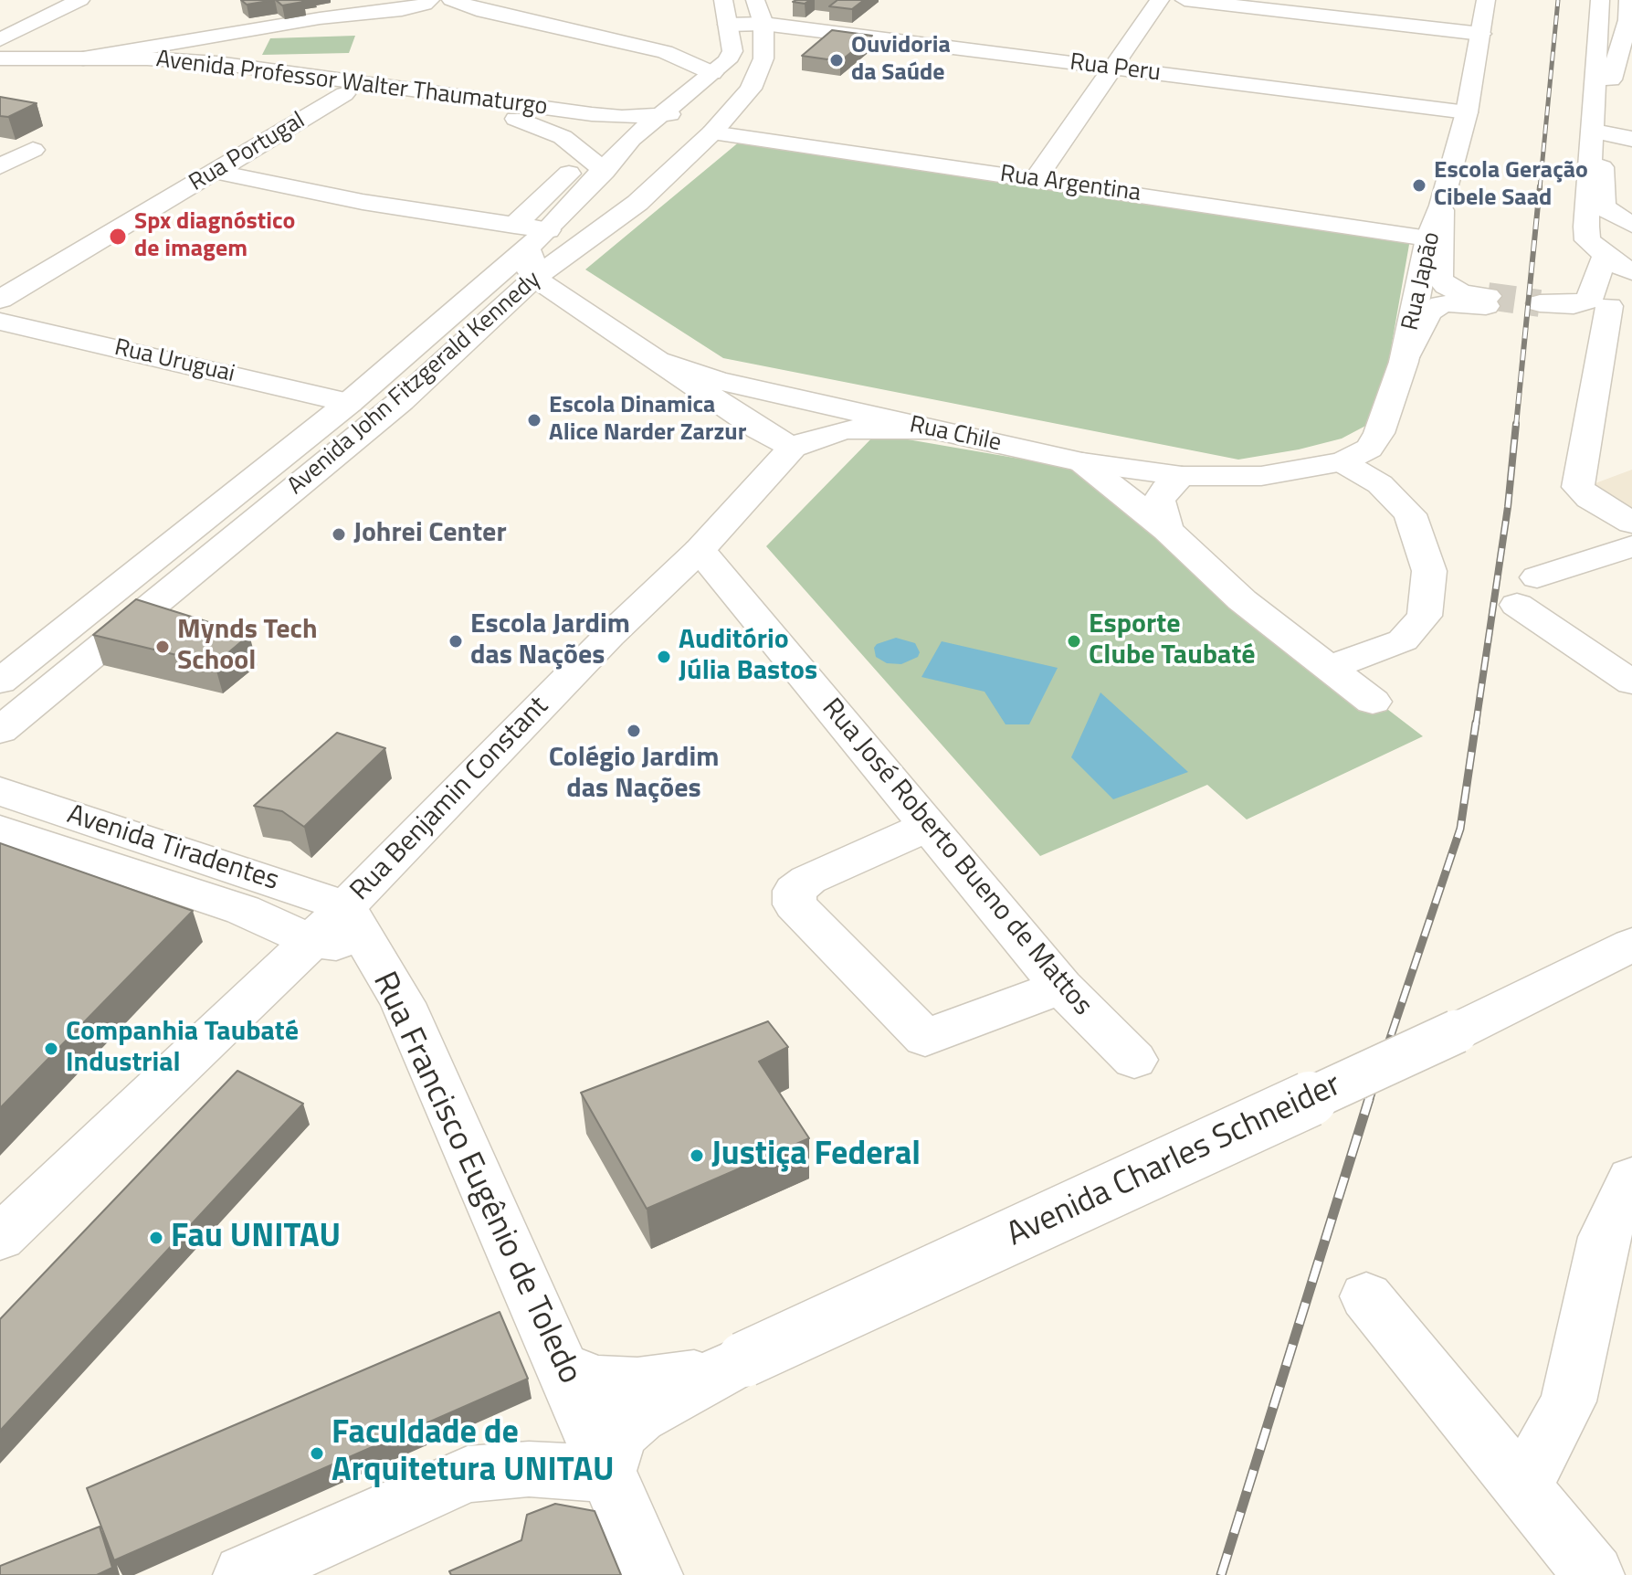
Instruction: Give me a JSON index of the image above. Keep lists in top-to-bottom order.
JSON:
{
  "streets": {
    "street": [
      "Rua Peru",
      "Avenida Professor Walter Thaumaturgo",
      "Rua Portugal",
      "Rua Argentina",
      "Rua Japão",
      "Rua Uruguai",
      "Avenida John Fitzgerald Kennedy",
      "Rua Chile",
      "Rua Benjamin Constant",
      "Avenida Tiradentes",
      "Rua José Roberto Bueno de Mattos",
      "Avenida Charles Schneider",
      "Rua Francisco Eugênio de Toledo"
    ]
  },
  "crossings": [
    ["Rua Peru", "Rua Japão"],
    ["Rua Peru", "Avenida John Fitzgerald Kennedy"],
    ["Avenida Professor Walter Thaumaturgo", "Rua Portugal"],
    ["Avenida Professor Walter Thaumaturgo", "Rua Argentina"],
    ["Avenida Professor Walter Thaumaturgo", "Avenida John Fitzgerald Kennedy"],
    ["Rua Argentina", "Rua Japão"],
    ["Rua Argentina", "Avenida John Fitzgerald Kennedy"],
    ["Rua Japão", "Rua Chile"],
    ["Rua Uruguai", "Avenida John Fitzgerald Kennedy"],
    ["Avenida John Fitzgerald Kennedy", "Rua Chile"],
    ["Rua Chile", "Rua Benjamin Constant"],
    ["Rua Benjamin Constant", "Avenida Tiradentes"],
    ["Rua Benjamin Constant", "Rua José Roberto Bueno de Mattos"],
    ["Rua Benjamin Constant", "Rua Francisco Eugênio de Toledo"],
    ["Avenida Tiradentes", "Rua Francisco Eugênio de Toledo"],
    ["Avenida Charles Schneider", "Rua Francisco Eugênio de Toledo"]
  ],
  "places": [
    "Ouvidoria da Saúde",
    "Escola Geração Cibele Saad",
    "Spx diagnóstico de imagem",
    "Escola Dinamica Alice Narder Zarzur",
    "Johrei Center",
    "Escola Jardim das Nações",
    "Esporte Clube Taubaté",
    "Mynds Tech School",
    "Auditório Júlia Bastos",
    "Colégio Jardim das Nações",
    "Companhia Taubaté Industrial",
    "Justiça Federal",
    "Fau UNITAU",
    "Faculdade de Arquitetura UNITAU"
  ]
}
